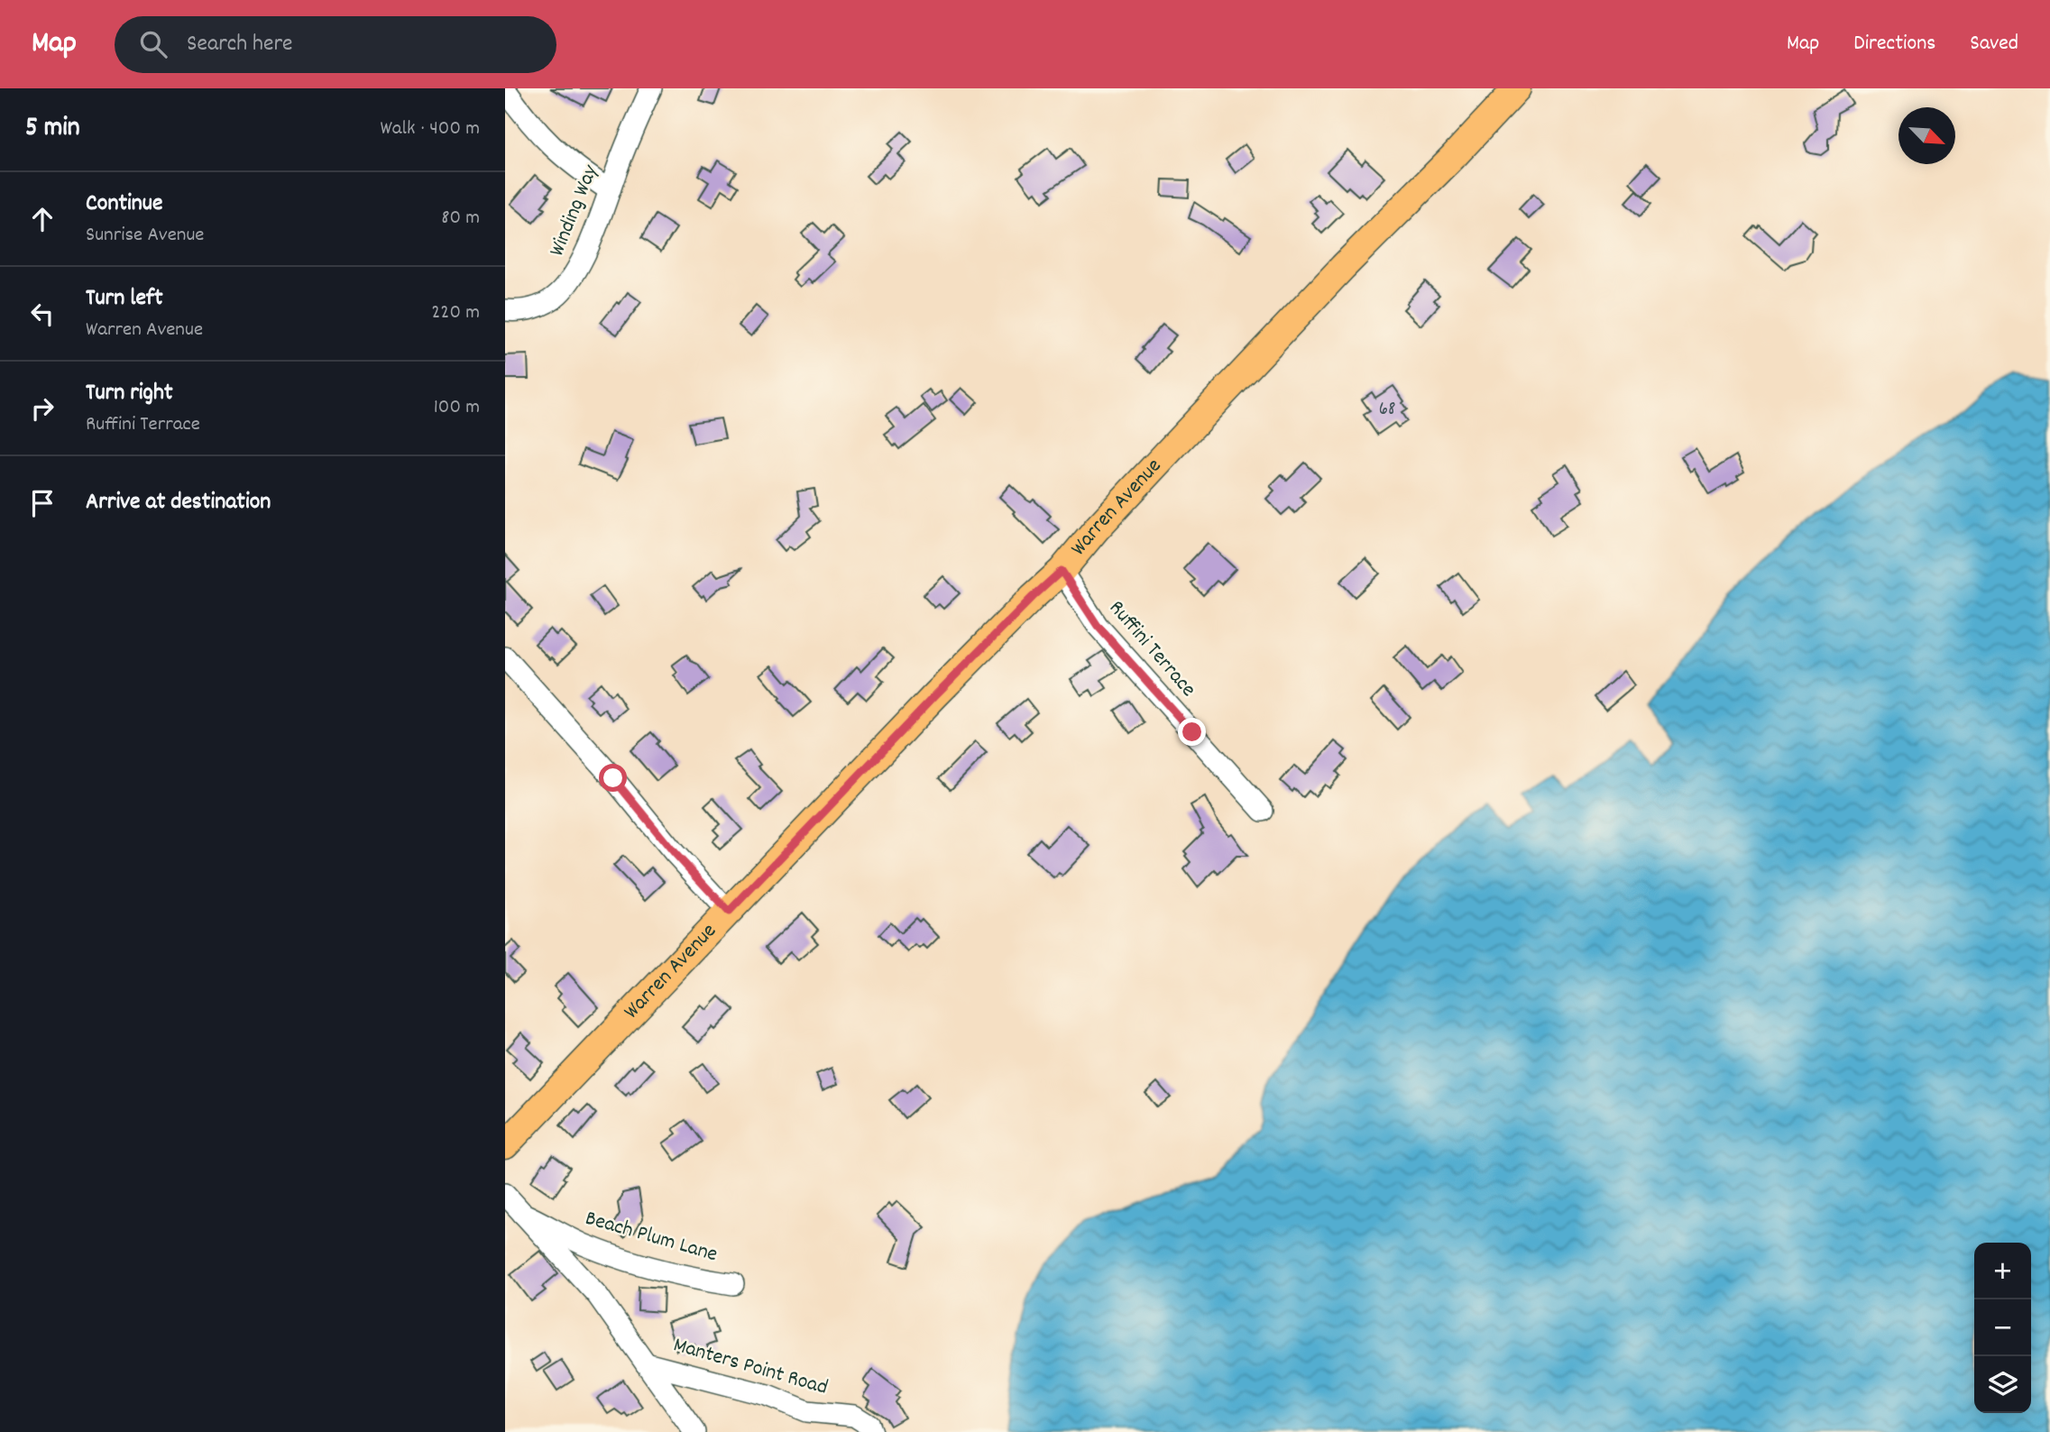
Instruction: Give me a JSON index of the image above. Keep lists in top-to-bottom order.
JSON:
{
  "streets": {
    "main road": ["Warren Avenue"],
    "street": [
      "Winding Way",
      "Ruffini Terrace",
      "Beach Plum Lane",
      "Manters Point Road"
    ]
  },
  "crossings": [
    ["Warren Avenue", "Ruffini Terrace"],
    ["Beach Plum Lane", "Manters Point Road"]
  ],
  "house_numbers": ["68"],
  "north": "bottom right",
  "page": {
    "header": "Map",
    "search": "Search here",
    "nav": ["Map", "Directions", "Saved"],
    "heading": ["5 min", "Walk · 400 m"],
    "list": [
      ["Continue", "Sunrise Avenue", "80 m"],
      ["Turn left", "Warren Avenue", "220 m"],
      ["Turn right", "Ruffini Terrace", "100 m"],
      "Arrive at destination"
    ],
    "map_buttons": ["+", "−"]
  }
}
